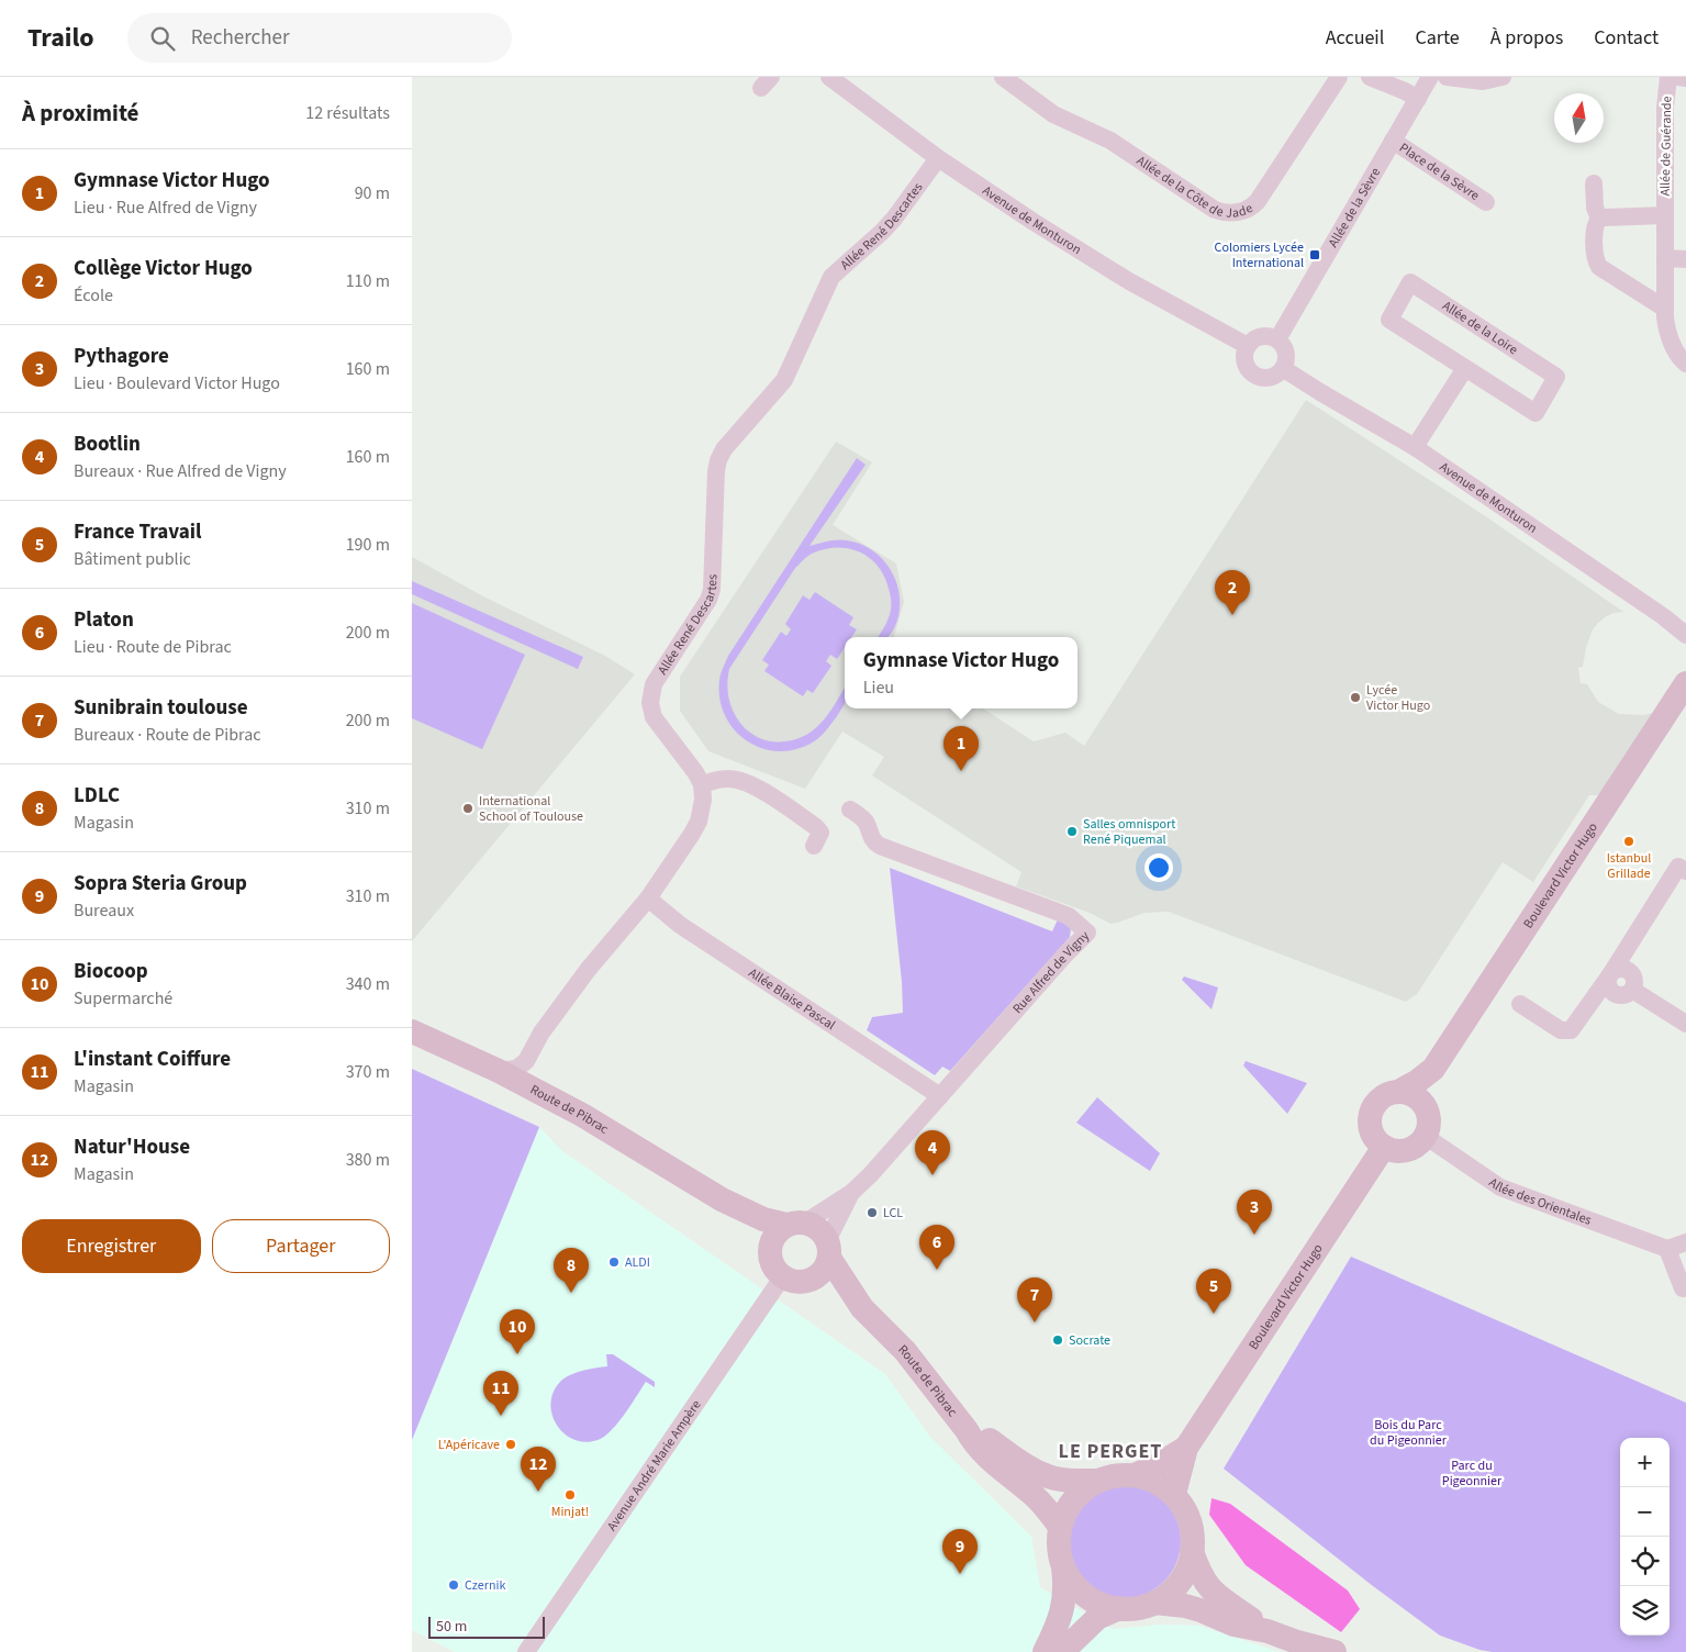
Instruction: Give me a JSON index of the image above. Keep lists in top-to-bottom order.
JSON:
{
  "streets": {
    "main road": ["Boulevard Victor Hugo", "Route de Pibrac"],
    "street": [
      "Allée de Guérande",
      "Place de la Sèvre",
      "Allée de la Côte de Jade",
      "Allée de la Sèvre",
      "Avenue de Monturon",
      "Allée René Descartes",
      "Allée de la Loire",
      "Rue Alfred de Vigny",
      "Allée Blaise Pascal",
      "Allée des Orientales",
      "Avenue André Marie Ampère"
    ]
  },
  "crossings": [
    ["Place de la Sèvre", "Allée de la Sèvre"],
    ["Allée de la Sèvre", "Avenue de Monturon"],
    ["Avenue de Monturon", "Allée René Descartes"],
    ["Boulevard Victor Hugo", "Route de Pibrac"],
    ["Boulevard Victor Hugo", "Allée des Orientales"],
    ["Rue Alfred de Vigny", "Allée Blaise Pascal"],
    ["Rue Alfred de Vigny", "Route de Pibrac"],
    ["Rue Alfred de Vigny", "Avenue André Marie Ampère"],
    ["Route de Pibrac", "Avenue André Marie Ampère"]
  ],
  "districts": ["LE PERGET"],
  "parks": ["Bois du Parc du Pigeonnier", "Parc du Pigeonnier"],
  "places": {
    "transit": ["Colomiers Lycée International"],
    "other": [
      "Lycée Victor Hugo",
      "International School of Toulouse",
      "Salles omnisport René Piquemal",
      "Istanbul Grillade",
      "LCL",
      "ALDI",
      "Socrate",
      "L'Apéricave",
      "Minjat!",
      "Czernik"
    ]
  },
  "scale_bar": "50 m",
  "north": "top",
  "page": {
    "header": "Trailo",
    "search": "Rechercher",
    "nav": [
      "Accueil",
      "Carte",
      "À propos",
      "Contact"
    ],
    "heading": ["À proximité", "12 résultats"],
    "list": [
      {
        "mark": "1",
        "name": "Gymnase Victor Hugo",
        "note": "Lieu · Rue Alfred de Vigny",
        "value": "90 m"
      },
      {
        "mark": "2",
        "name": "Collège Victor Hugo",
        "note": "École",
        "value": "110 m"
      },
      {
        "mark": "3",
        "name": "Pythagore",
        "note": "Lieu · Boulevard Victor Hugo",
        "value": "160 m"
      },
      {
        "mark": "4",
        "name": "Bootlin",
        "note": "Bureaux · Rue Alfred de Vigny",
        "value": "160 m"
      },
      {
        "mark": "5",
        "name": "France Travail",
        "note": "Bâtiment public",
        "value": "190 m"
      },
      {
        "mark": "6",
        "name": "Platon",
        "note": "Lieu · Route de Pibrac",
        "value": "200 m"
      },
      {
        "mark": "7",
        "name": "Sunibrain toulouse",
        "note": "Bureaux · Route de Pibrac",
        "value": "200 m"
      },
      {
        "mark": "8",
        "name": "LDLC",
        "note": "Magasin",
        "value": "310 m"
      },
      {
        "mark": "9",
        "name": "Sopra Steria Group",
        "note": "Bureaux",
        "value": "310 m"
      },
      {
        "mark": "10",
        "name": "Biocoop",
        "note": "Supermarché",
        "value": "340 m"
      },
      {
        "mark": "11",
        "name": "L'instant Coiffure",
        "note": "Magasin",
        "value": "370 m"
      },
      {
        "mark": "12",
        "name": "Natur'House",
        "note": "Magasin",
        "value": "380 m"
      }
    ],
    "pins": [
      "2",
      "1",
      "4",
      "3",
      "6",
      "8",
      "5",
      "7",
      "10",
      "11",
      "12",
      "9"
    ],
    "popup": ["Gymnase Victor Hugo", "Lieu"],
    "buttons": ["Enregistrer", "Partager"],
    "map_buttons": ["+", "−"],
    "scale": "50 m"
  }
}
